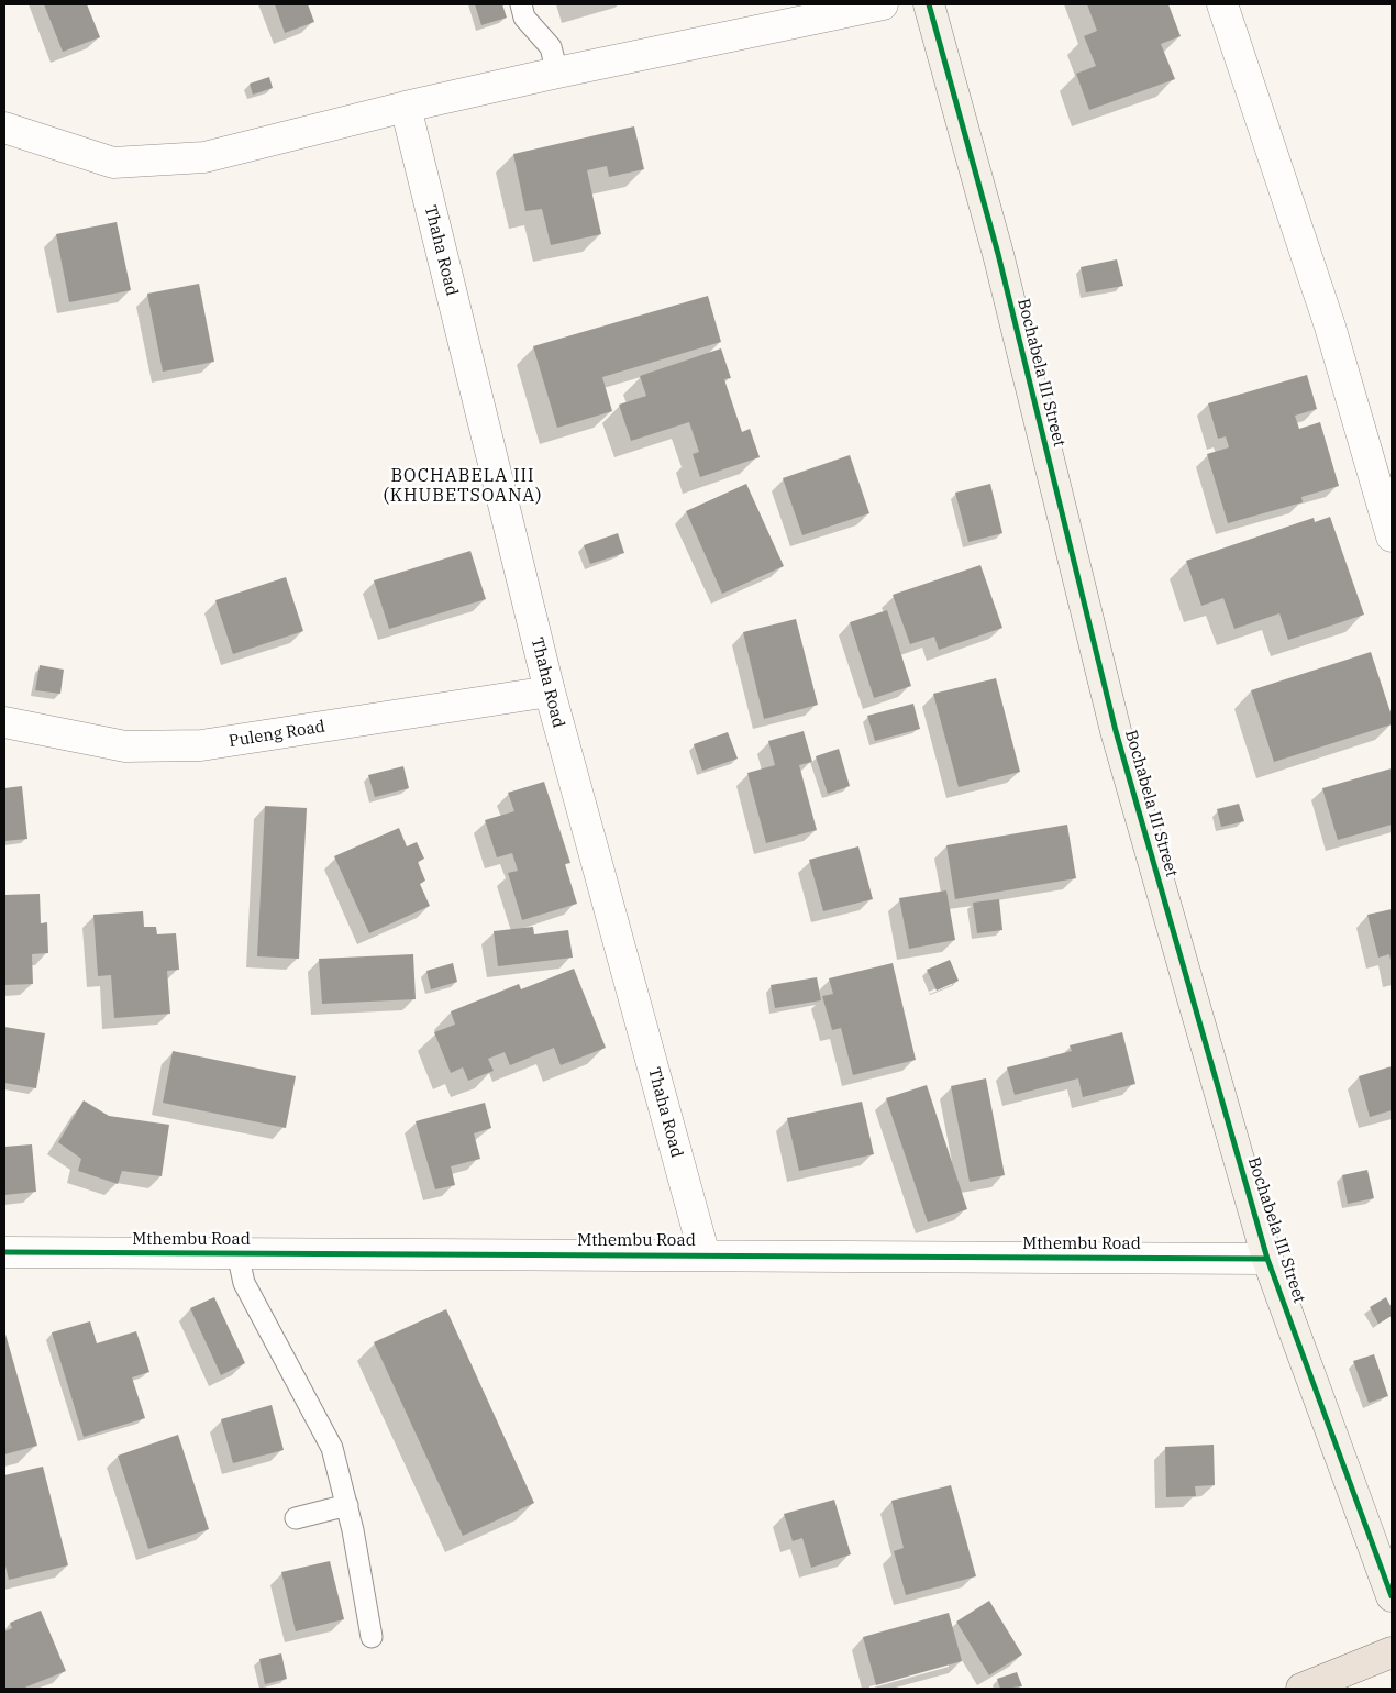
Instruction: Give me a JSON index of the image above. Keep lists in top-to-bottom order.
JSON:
{
  "streets": {
    "street": [
      "Thaha Road",
      "Bochabela III Street",
      "Puleng Road",
      "Mthembu Road"
    ]
  },
  "crossings": [
    ["Thaha Road", "Puleng Road"],
    ["Thaha Road", "Mthembu Road"],
    ["Bochabela III Street", "Mthembu Road"]
  ],
  "districts": ["BOCHABELA III (KHUBETSOANA)"]
}
